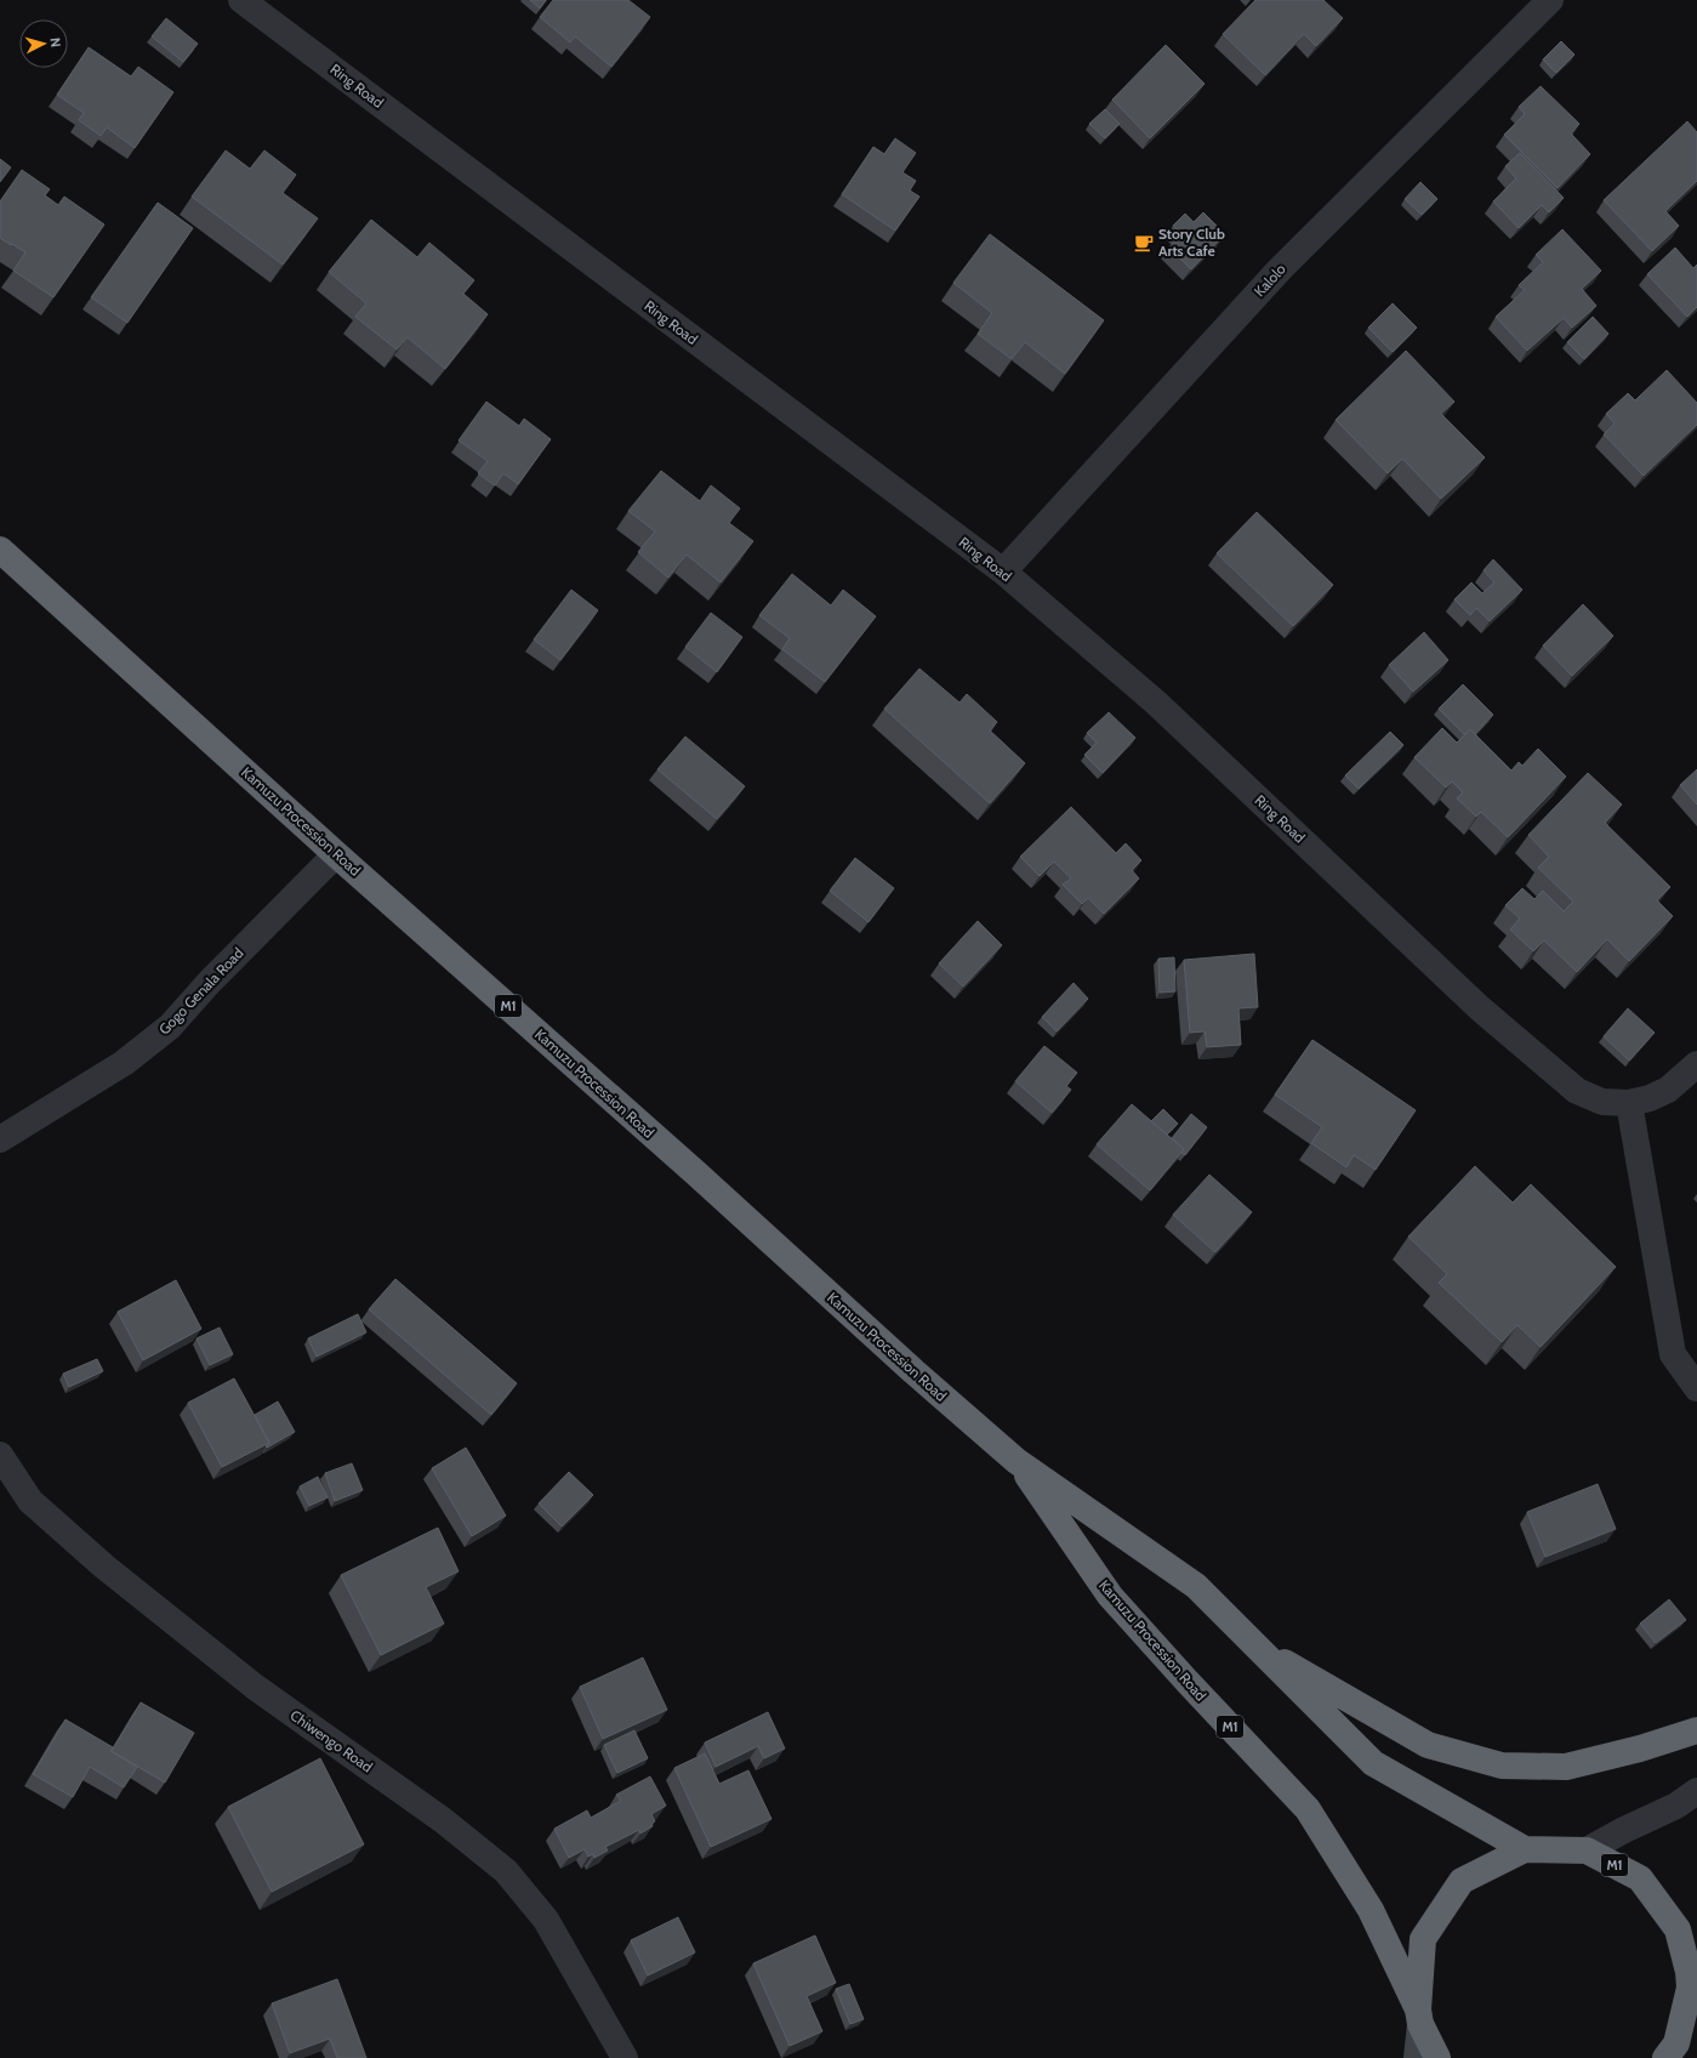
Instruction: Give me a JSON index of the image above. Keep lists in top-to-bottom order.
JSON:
{
  "streets": {
    "highway": ["Kamuzu Procession Road", "M1"],
    "street": [
      "Ring Road",
      "Kalolo",
      "Gogo Genala Road",
      "Chiwengo Road"
    ]
  },
  "crossings": [
    ["Ring Road", "Kalolo"],
    ["Kamuzu Procession Road", "Gogo Genala Road"],
    ["Kamuzu Procession Road", "M1"]
  ],
  "places": {
    "cafe": ["Story Club Arts Cafe"]
  },
  "north": "right"
}
